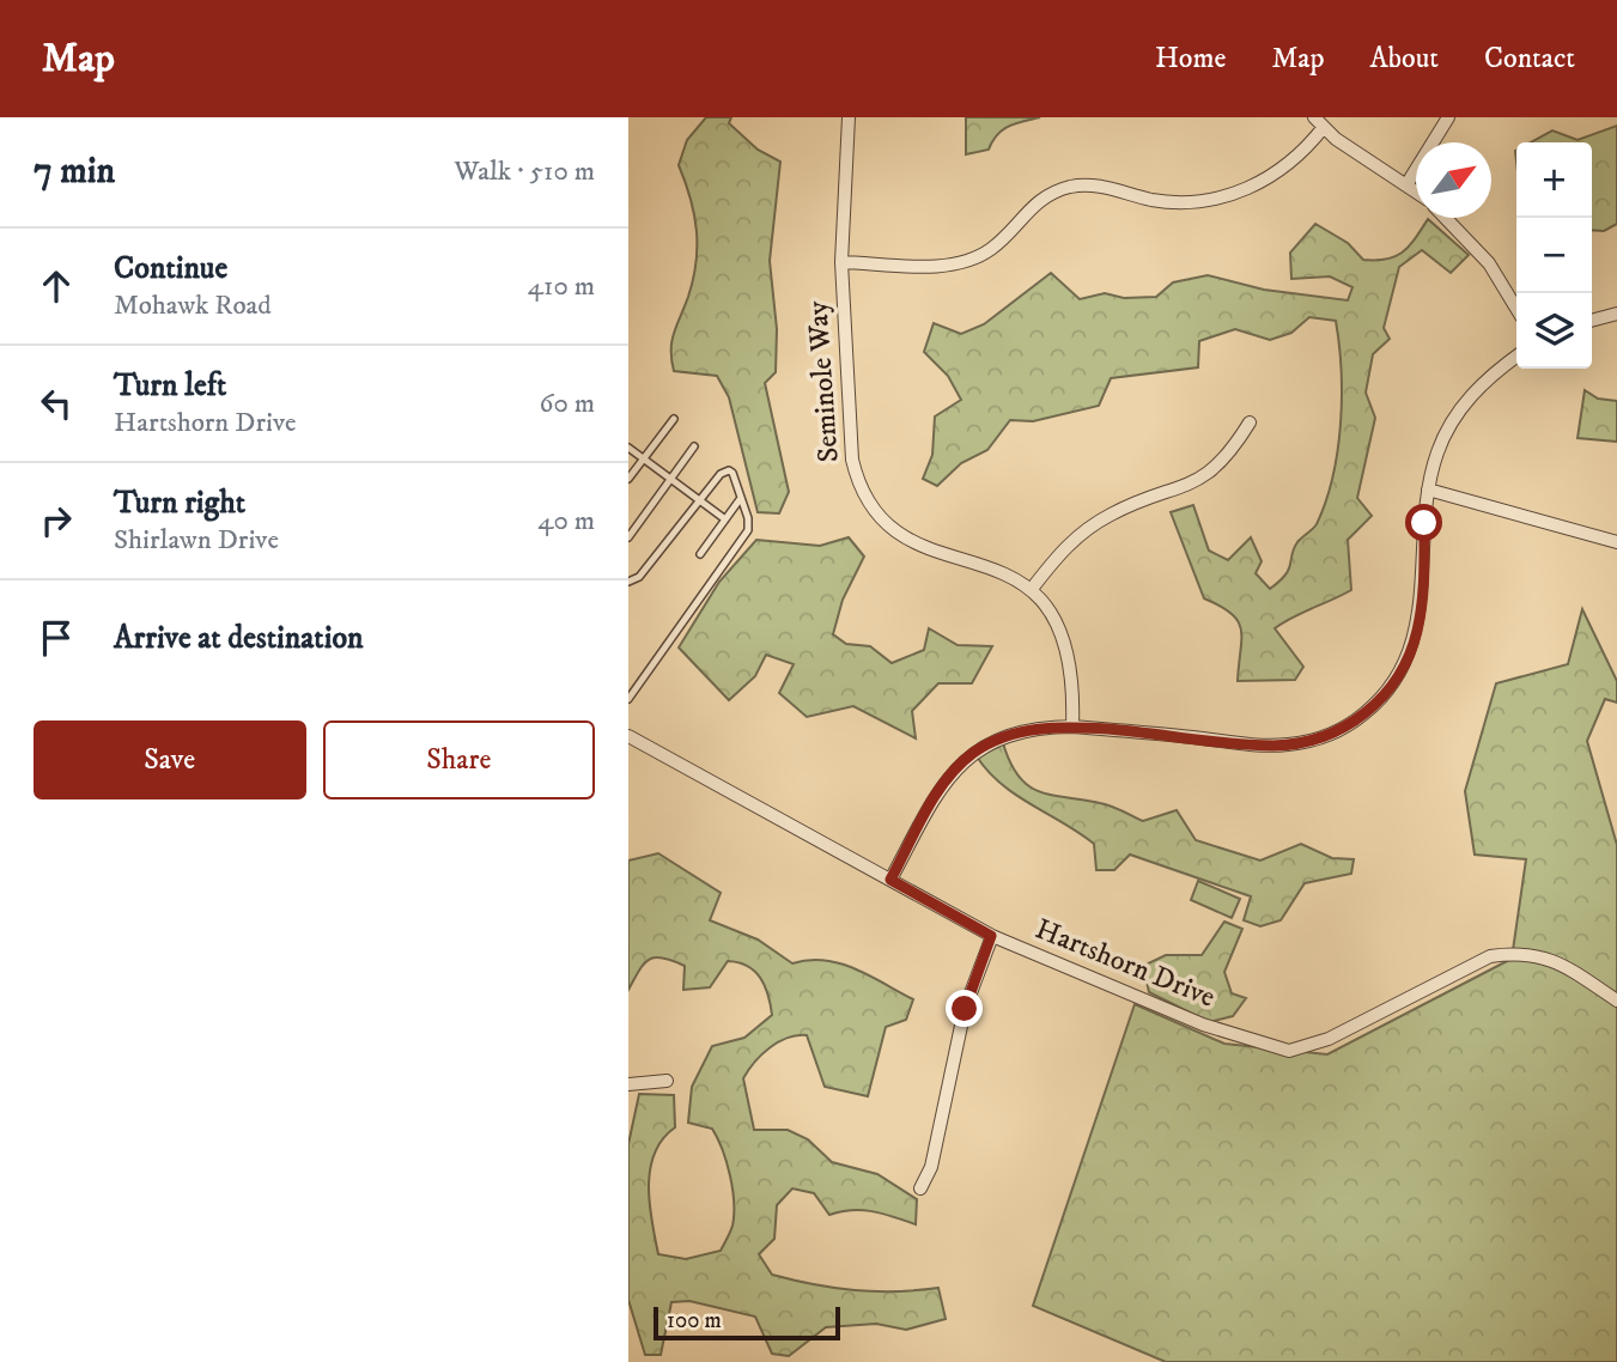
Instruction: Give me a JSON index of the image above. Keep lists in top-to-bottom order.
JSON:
{
  "streets": {
    "street": ["Seminole Way", "Hartshorn Drive"]
  },
  "scale_bar": "100 m",
  "north": "top right",
  "page": {
    "header": "Map",
    "nav": [
      "Home",
      "Map",
      "About",
      "Contact"
    ],
    "heading": ["7 min", "Walk · 510 m"],
    "map_buttons": ["+", "−"],
    "list": [
      ["Continue", "Mohawk Road", "410 m"],
      ["Turn left", "Hartshorn Drive", "60 m"],
      ["Turn right", "Shirlawn Drive", "40 m"],
      "Arrive at destination"
    ],
    "buttons": ["Save", "Share"],
    "scale": "100 m"
  }
}
